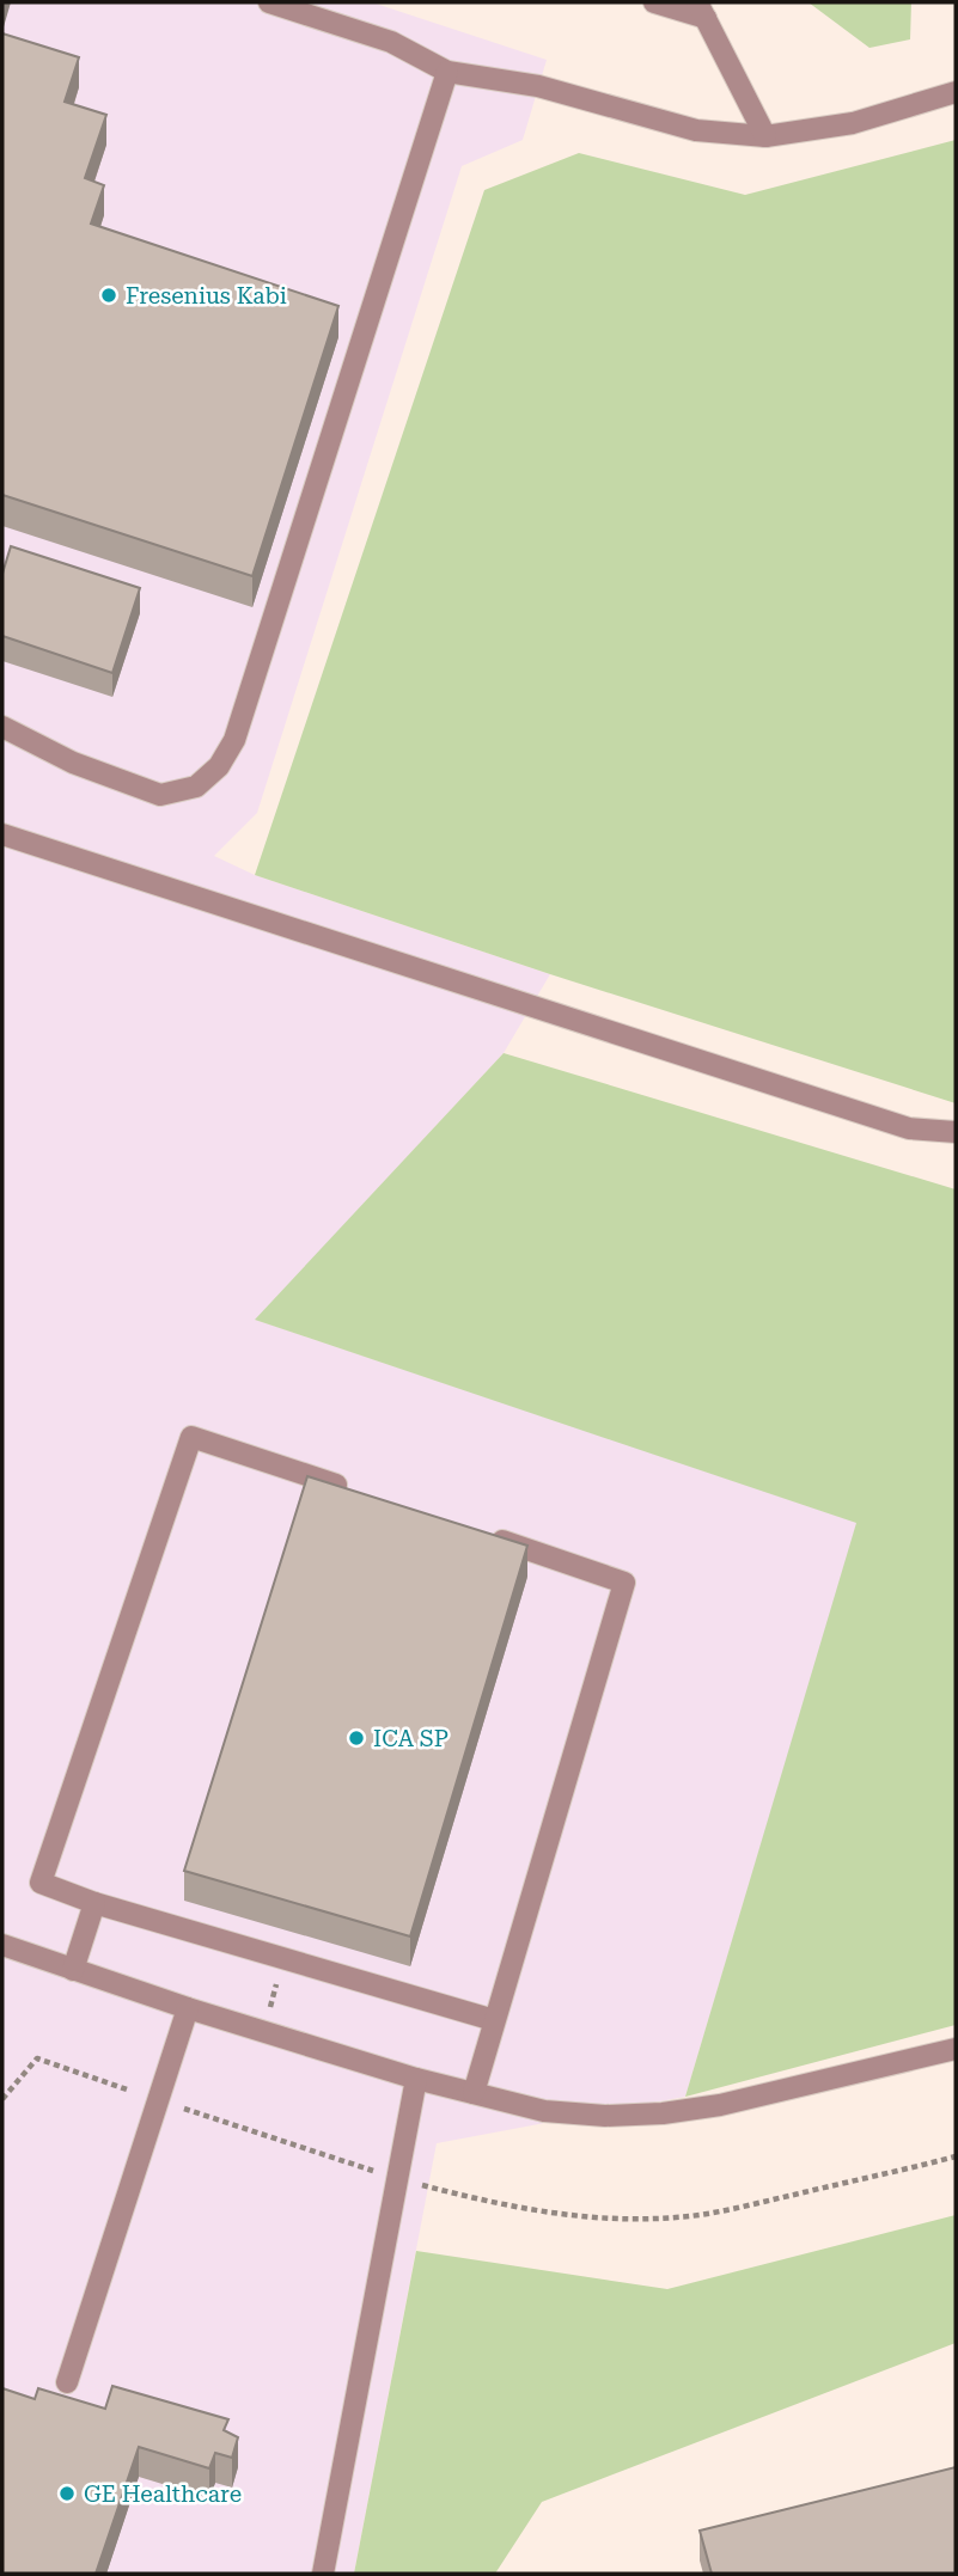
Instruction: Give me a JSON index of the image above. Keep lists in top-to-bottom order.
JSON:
{
  "places": ["Fresenius Kabi", "ICA SP", "GE Healthcare"]
}
